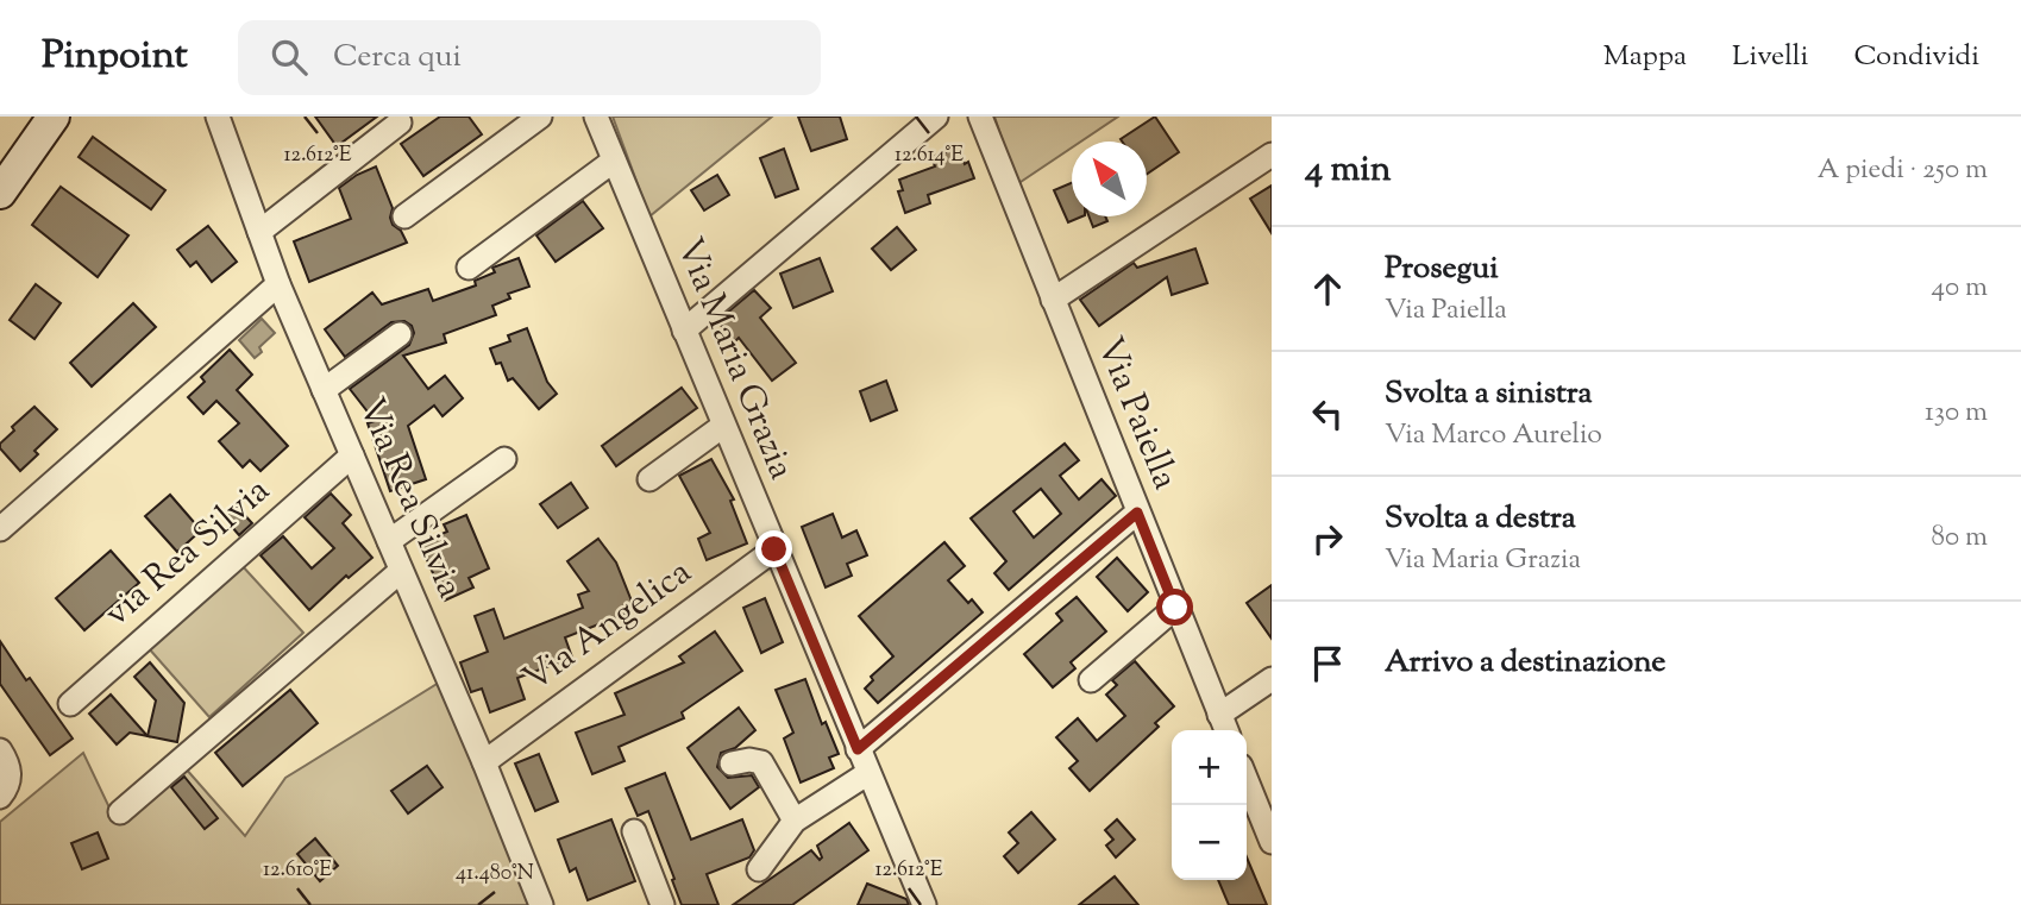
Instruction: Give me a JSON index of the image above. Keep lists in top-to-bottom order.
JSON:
{
  "streets": {
    "street": [
      "Via Maria Grazia",
      "Via Paiella",
      "Via Rea Silvia",
      "via Rea Silvia",
      "Via Angelica"
    ]
  },
  "crossings": [
    ["Via Maria Grazia", "Via Angelica"],
    ["Via Rea Silvia", "via Rea Silvia"],
    ["Via Rea Silvia", "Via Angelica"]
  ],
  "north": "top left",
  "page": {
    "header": "Pinpoint",
    "search": "Cerca qui",
    "nav": ["Mappa", "Livelli", "Condividi"],
    "heading": ["4 min", "A piedi · 250 m"],
    "list": [
      ["Prosegui", "Via Paiella", "40 m"],
      ["Svolta a sinistra", "Via Marco Aurelio", "130 m"],
      ["Svolta a destra", "Via Maria Grazia", "80 m"],
      "Arrivo a destinazione"
    ],
    "map_buttons": ["+", "−"]
  },
  "coordinates": [
    "12.612°E",
    "12.614°E",
    "12.610°E",
    "41.480°N"
  ]
}
